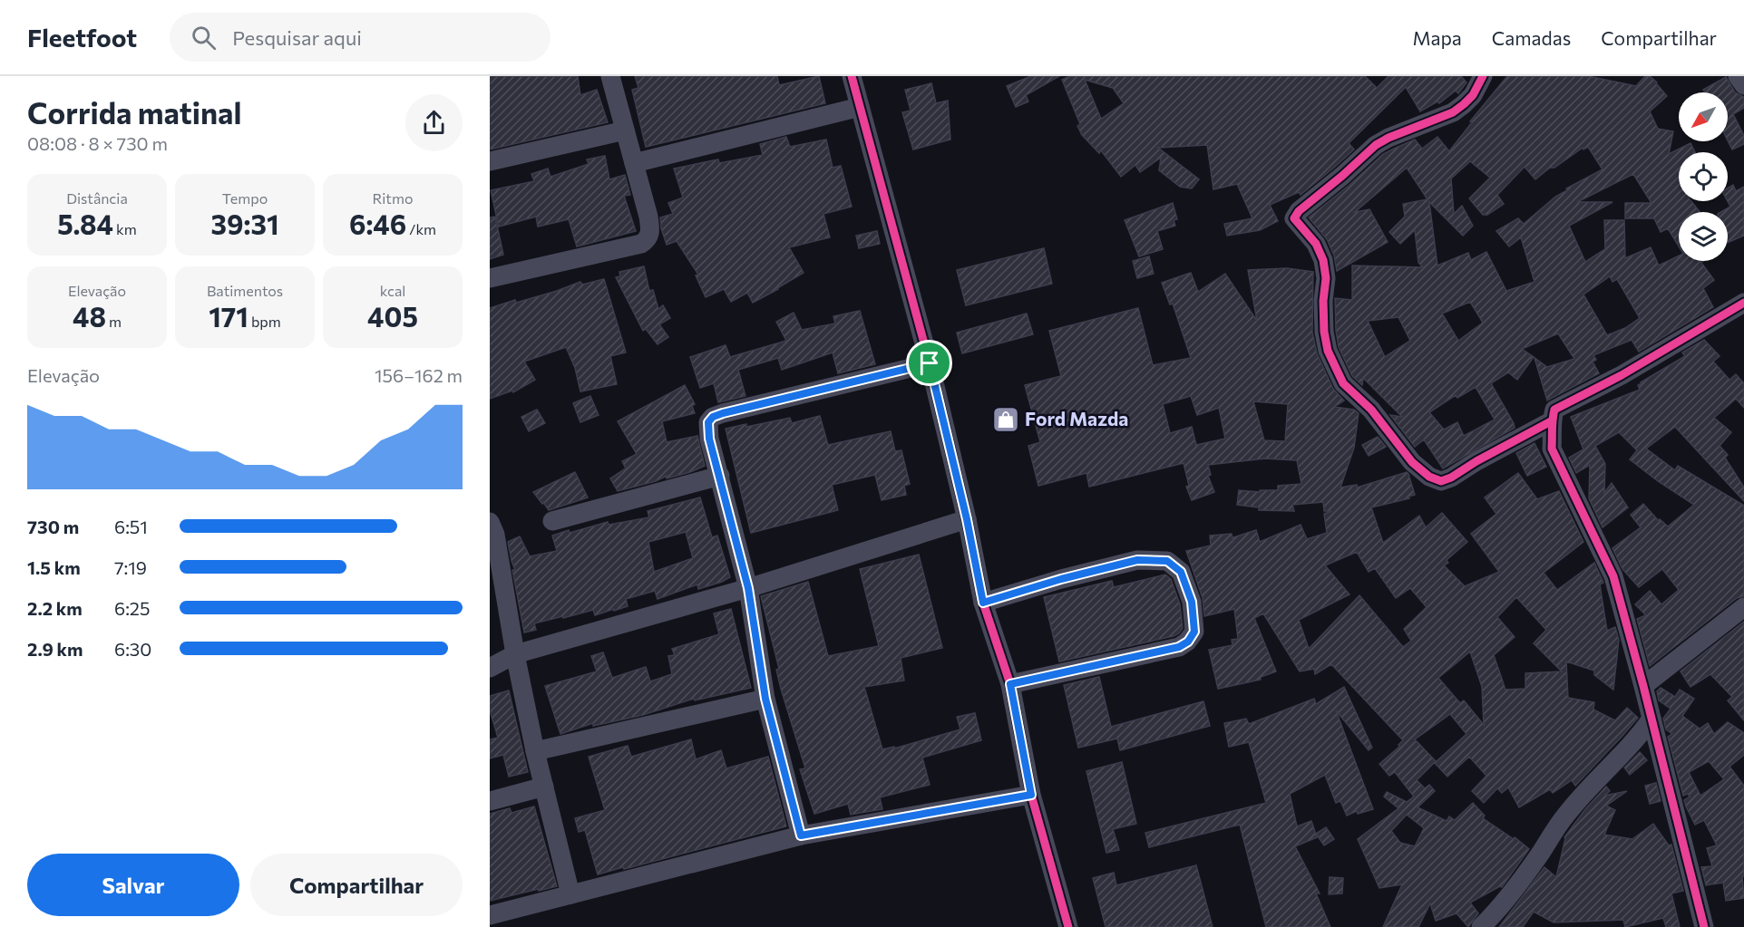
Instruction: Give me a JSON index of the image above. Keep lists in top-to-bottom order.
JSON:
{
  "places": {
    "shop": ["Ford Mazda"]
  },
  "north": "bottom left",
  "page": {
    "header": "Fleetfoot",
    "search": "Pesquisar aqui",
    "nav": ["Mapa", "Camadas", "Compartilhar"],
    "heading": ["Corrida matinal", "08:08 · 8 × 730 m"],
    "stats": [
      ["Distância", "5.84 km"],
      ["Tempo", "39:31"],
      ["Ritmo", "6:46 /km"],
      ["Elevação", "48 m"],
      ["Batimentos", "171 bpm"],
      ["kcal", "405"]
    ],
    "chart": ["Elevação", "156–162 m"],
    "list": [
      {
        "name": "730 m",
        "note": "6:51"
      },
      {
        "name": "1.5 km",
        "note": "7:19"
      },
      {
        "name": "2.2 km",
        "note": "6:25"
      },
      {
        "name": "2.9 km",
        "note": "6:30"
      }
    ],
    "buttons": ["Salvar", "Compartilhar"]
  }
}
